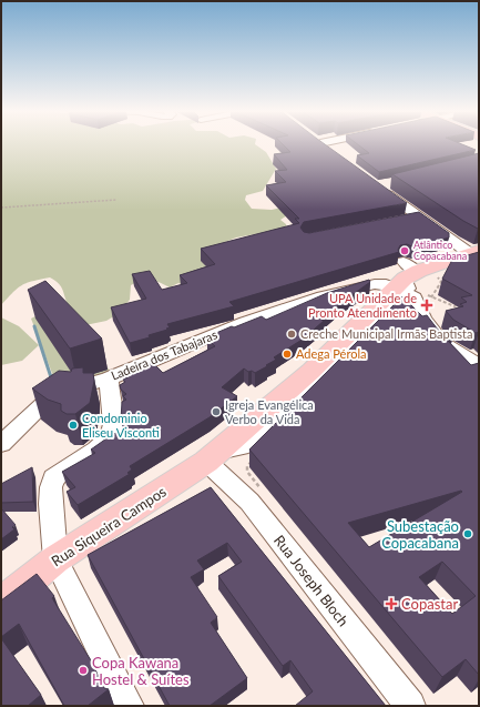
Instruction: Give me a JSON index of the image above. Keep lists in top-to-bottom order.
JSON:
{
  "streets": {
    "main road": ["Rua Siqueira Campos"],
    "street": ["Ladeira dos Tabajaras", "Rua Joseph Bloch"]
  },
  "crossings": [
    ["Ladeira dos Tabajaras", "Rua Siqueira Campos"],
    ["Rua Siqueira Campos", "Rua Joseph Bloch"]
  ],
  "places": {
    "other": [
      "Atlântico Copacabana",
      "Creche Municipal Irmãs Baptista",
      "Adega Pérola",
      "Igreja Evangélica Verbo da Vida",
      "Condominio Eliseu Visconti",
      "Subestação Copacabana",
      "Copa Kawana Hostel & Suítes"
    ],
    "health": ["UPA Unidade de Pronto Atendimento", "Copastar"]
  }
}
